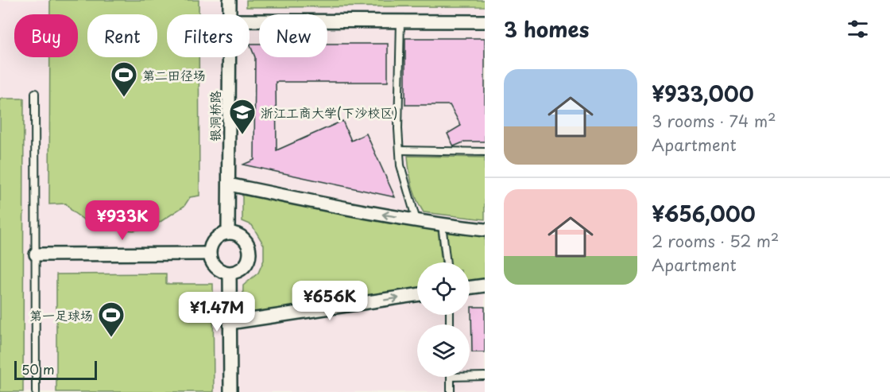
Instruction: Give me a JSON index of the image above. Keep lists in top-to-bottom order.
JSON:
{
  "streets": {
    "street": ["银洞桥路"]
  },
  "places": {
    "sports": ["第二田径场", "第一足球场"],
    "school or university": ["浙江工商大学(下沙校区)"]
  },
  "scale_bar": "50 m",
  "page": {
    "heading": "3 homes",
    "chip": [
      "Buy",
      "Rent",
      "Filters",
      "New"
    ],
    "list": [
      {
        "name": "¥933,000",
        "note": "3 rooms · 74 m² · Apartment"
      },
      {
        "name": "¥656,000",
        "note": "2 rooms · 52 m² · Apartment"
      }
    ],
    "price": ["¥933K", "¥656K", "¥1.47M"],
    "scale": "50 m"
  }
}
